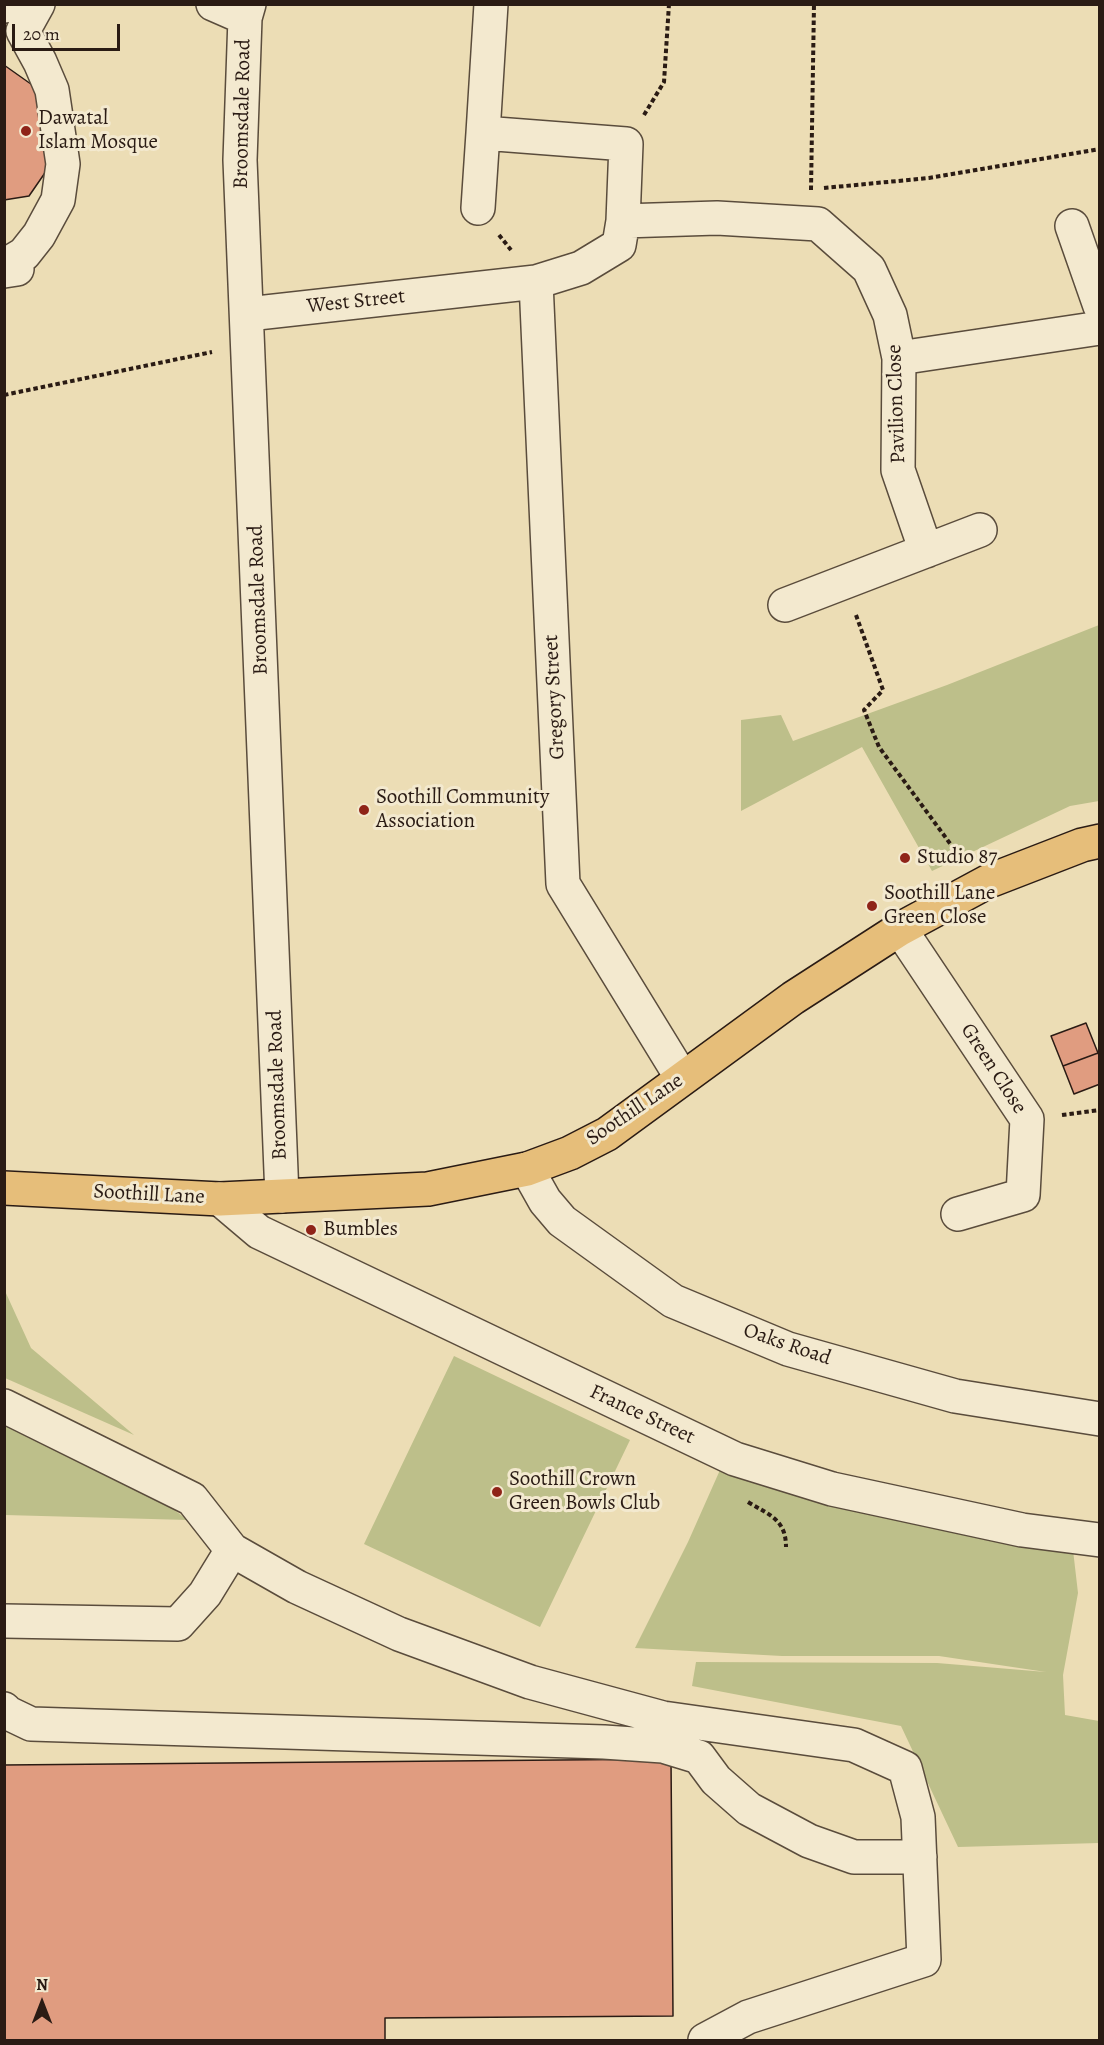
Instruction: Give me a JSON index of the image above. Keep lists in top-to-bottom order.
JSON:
{
  "streets": {
    "main road": ["Soothill Lane"],
    "street": [
      "Broomsdale Road",
      "West Street",
      "Pavilion Close",
      "Gregory Street",
      "Green Close",
      "Oaks Road",
      "France Street"
    ]
  },
  "crossings": [
    ["Broomsdale Road", "West Street"],
    ["Broomsdale Road", "Soothill Lane"],
    ["West Street", "Pavilion Close"],
    ["West Street", "Gregory Street"],
    ["Gregory Street", "Soothill Lane"],
    ["Green Close", "Soothill Lane"],
    ["Soothill Lane", "Oaks Road"],
    ["Soothill Lane", "France Street"]
  ],
  "places": [
    "Dawatal Islam Mosque",
    "Soothill Community Association",
    "Studio 87",
    "Soothill Lane Green Close",
    "Bumbles",
    "Soothill Crown Green Bowls Club"
  ],
  "scale_bar": "20 m",
  "north": "top"
}
